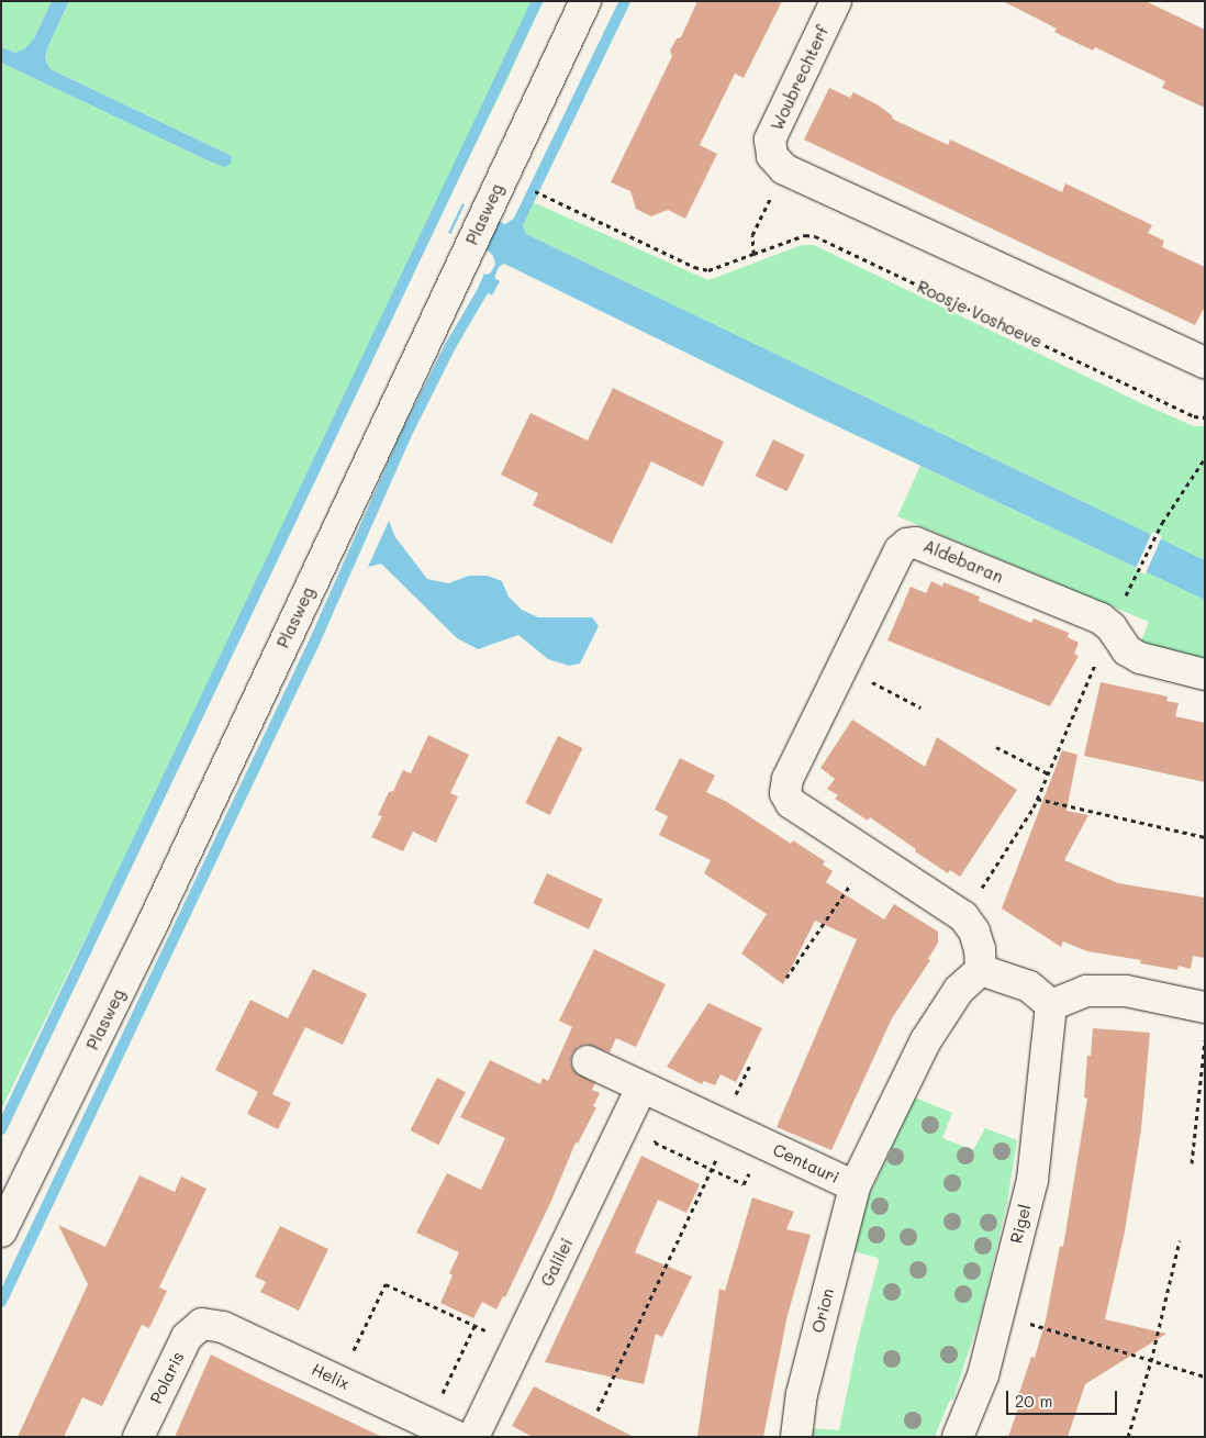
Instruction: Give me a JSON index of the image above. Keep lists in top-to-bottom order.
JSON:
{
  "streets": {
    "street": [
      "Woubrechterf",
      "Plasweg",
      "Aldebaran",
      "Centauri",
      "Rigel",
      "Galilei",
      "Orion",
      "Helix",
      "Polaris"
    ],
    "path": ["Roosje Voshoeve"]
  },
  "crossings": [
    ["Centauri", "Galilei"],
    ["Centauri", "Orion"],
    ["Helix", "Polaris"]
  ],
  "scale_bar": "20 m"
}
